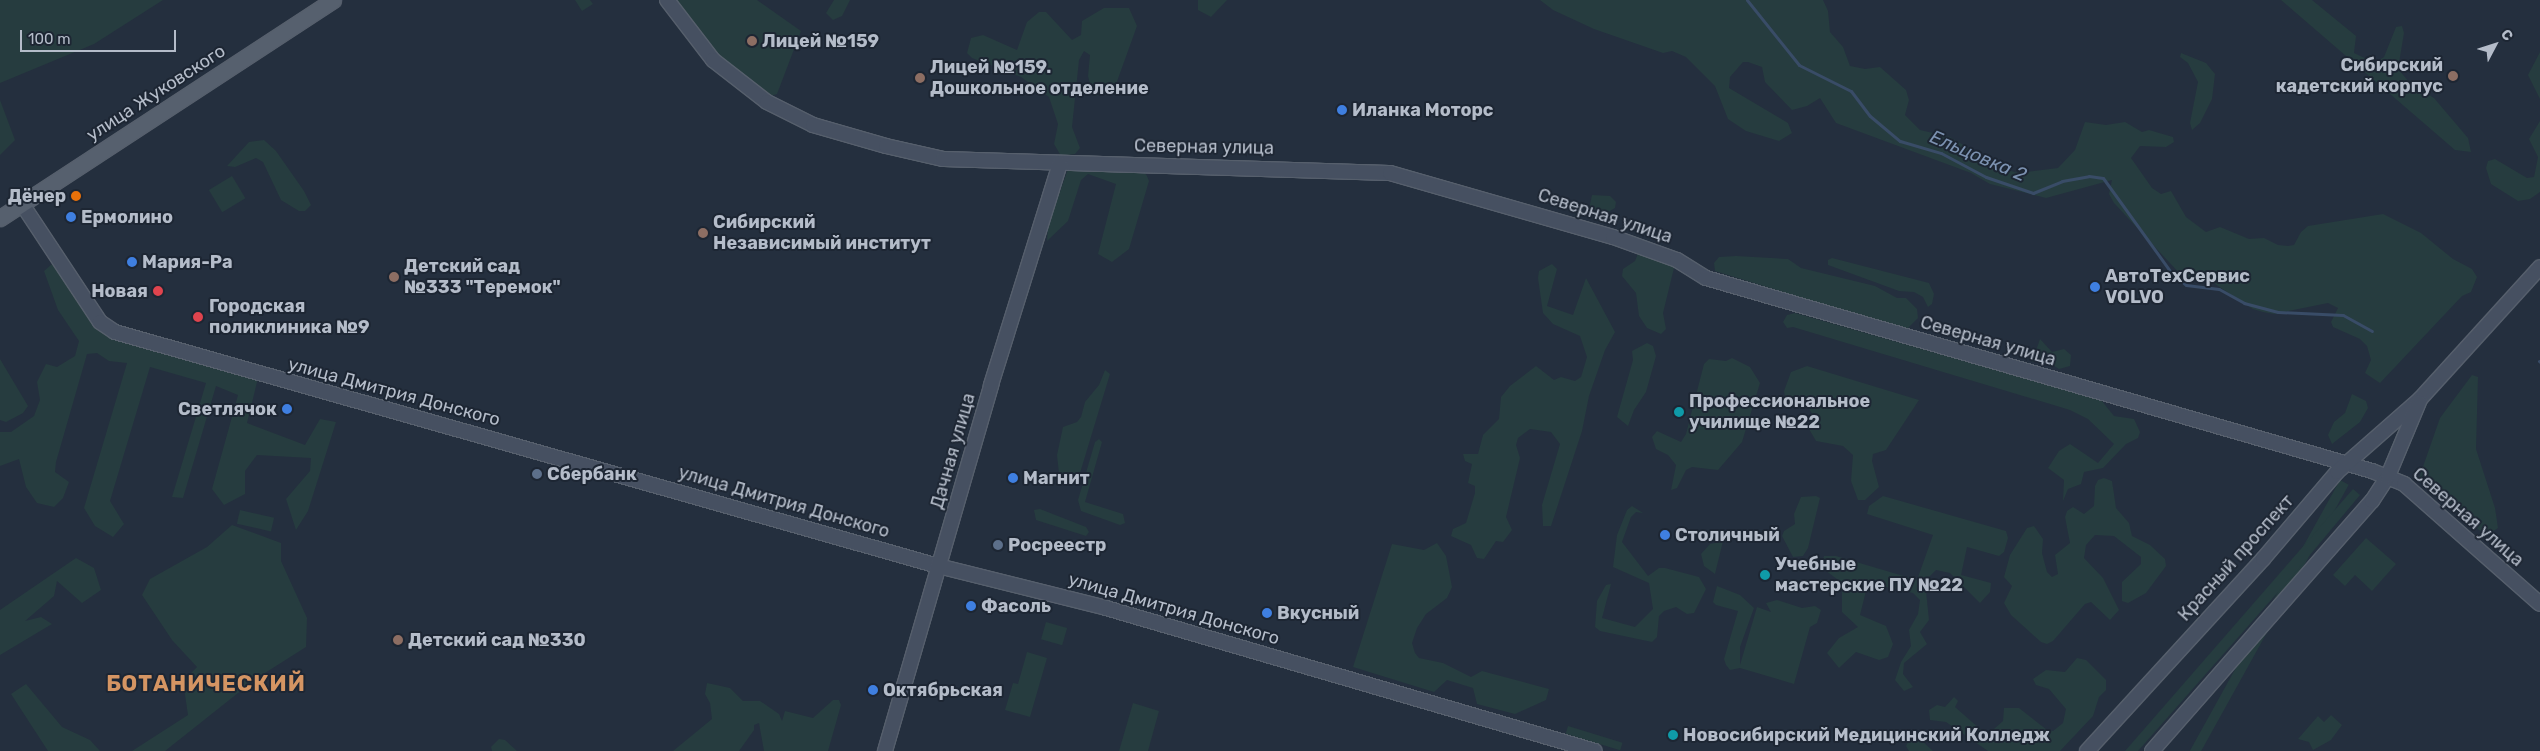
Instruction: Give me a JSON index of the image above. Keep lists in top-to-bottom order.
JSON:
{
  "streets": {
    "main road": ["улица Жуковского"],
    "street": [
      "Северная улица",
      "улица Дмитрия Донского",
      "Дачная улица",
      "Красный проспект"
    ]
  },
  "crossings": [
    ["улица Жуковского", "улица Дмитрия Донского"],
    ["Северная улица", "Дачная улица"],
    ["Северная улица", "Красный проспект"],
    ["улица Дмитрия Донского", "Дачная улица"]
  ],
  "districts": ["БОТАНИЧЕСКИЙ"],
  "water": ["Ельцовка 2"],
  "places": [
    "Лицей №159",
    "Сибирский кадетский корпус",
    "Лицей №159. Дошкольное отделение",
    "Иланка Моторс",
    "Дёнер",
    "Ермолино",
    "Сибирский Независимый институт",
    "Мария-Ра",
    "Детский сад №333 \"Теремок\"",
    "АвтоТехСервис VOLVO",
    "Новая",
    "Городская поликлиника №9",
    "Светлячок",
    "Профессиональное училище №22",
    "Сбербанк",
    "Магнит",
    "Столичный",
    "Росреестр",
    "Учебные мастерские ПУ №22",
    "Фасоль",
    "Вкусный",
    "Детский сад №330",
    "Октябрьская",
    "Новосибирский Медицинский Колледж"
  ],
  "scale_bar": "100 m",
  "north": "top right"
}
